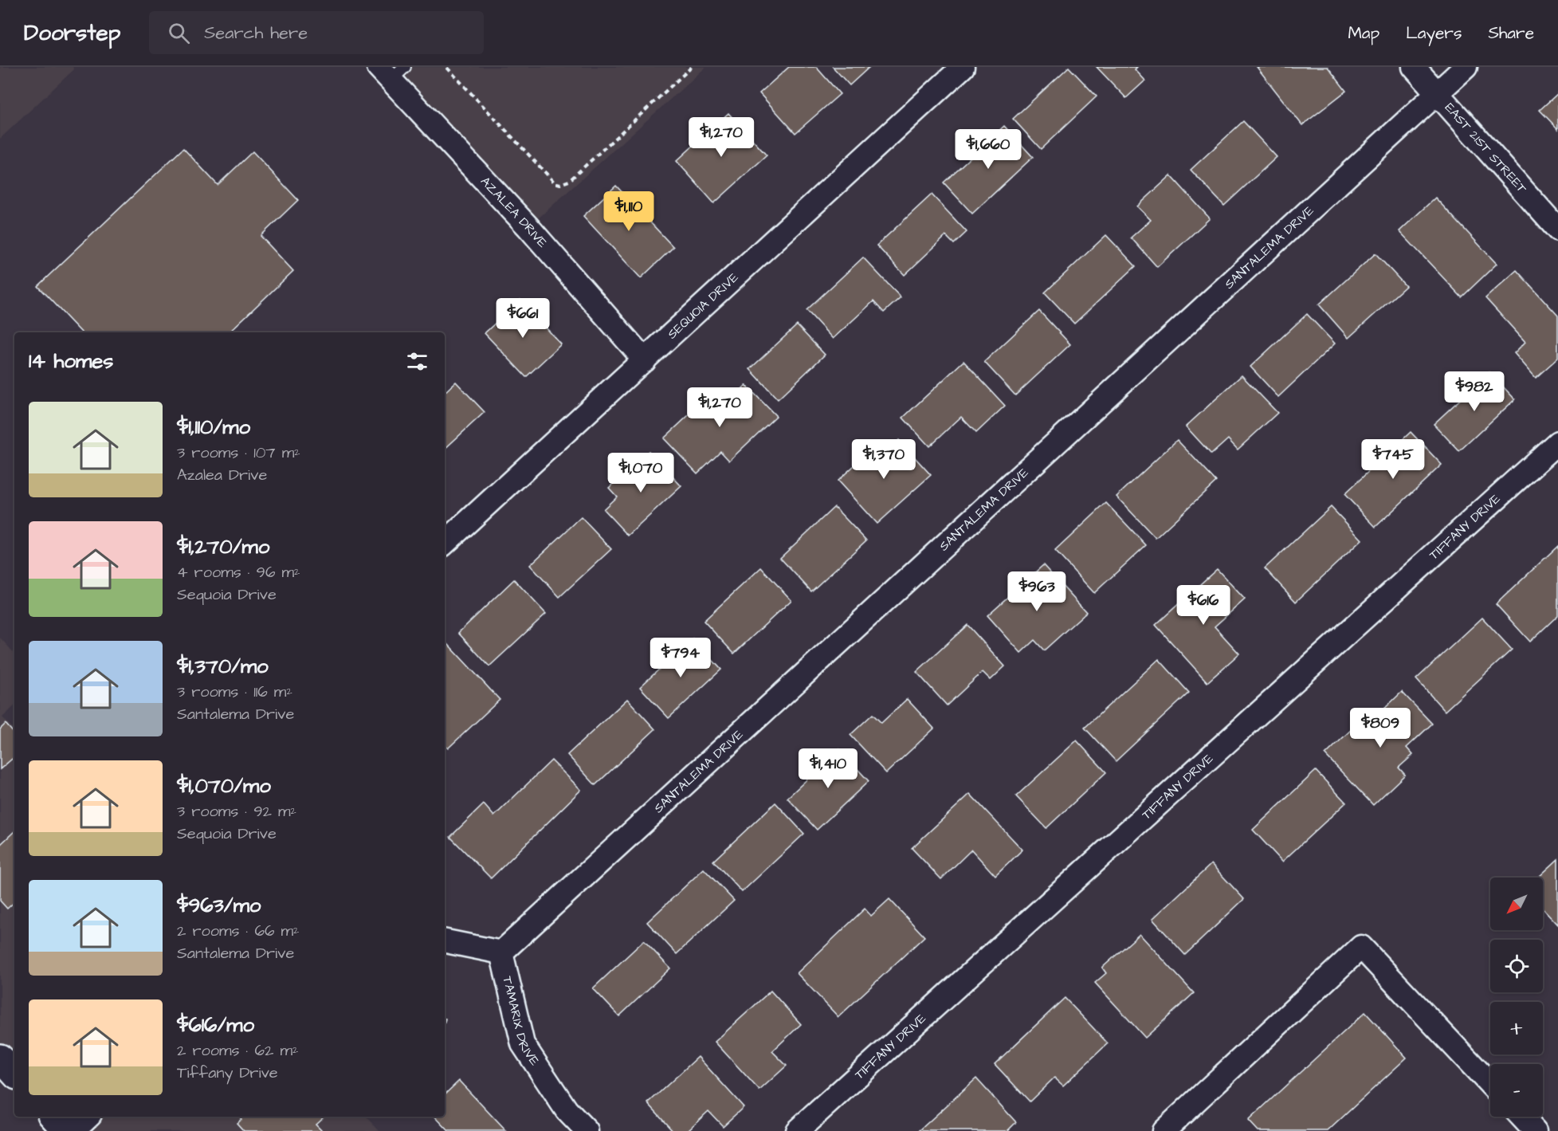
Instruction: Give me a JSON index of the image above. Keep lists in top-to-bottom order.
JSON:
{
  "streets": {
    "street": [
      "EAST 21ST STREET",
      "AZALEA DRIVE",
      "SANTALEMA DRIVE",
      "SEQUOIA DRIVE",
      "TIFFANY DRIVE",
      "TAMARIX DRIVE"
    ]
  },
  "crossings": [
    ["EAST 21ST STREET", "SANTALEMA DRIVE"],
    ["AZALEA DRIVE", "SEQUOIA DRIVE"],
    ["SANTALEMA DRIVE", "TAMARIX DRIVE"]
  ],
  "north": "bottom left",
  "page": {
    "header": "Doorstep",
    "search": "Search here",
    "nav": ["Map", "Layers", "Share"],
    "price": [
      "$1,270",
      "$1,660",
      "$1,110",
      "$661",
      "$982",
      "$1,270",
      "$1,370",
      "$745",
      "$1,070",
      "$963",
      "$616",
      "$794",
      "$809",
      "$1,410"
    ],
    "heading": "14 homes",
    "list": [
      {
        "name": "$1,110/mo",
        "note": "3 rooms · 107 m² · Azalea Drive"
      },
      {
        "name": "$1,270/mo",
        "note": "4 rooms · 96 m² · Sequoia Drive"
      },
      {
        "name": "$1,370/mo",
        "note": "3 rooms · 116 m² · Santalema Drive"
      },
      {
        "name": "$1,070/mo",
        "note": "3 rooms · 92 m² · Sequoia Drive"
      },
      {
        "name": "$963/mo",
        "note": "2 rooms · 66 m² · Santalema Drive"
      },
      {
        "name": "$616/mo",
        "note": "2 rooms · 62 m² · Tiffany Drive"
      }
    ],
    "map_buttons": ["+", "−"]
  }
}
